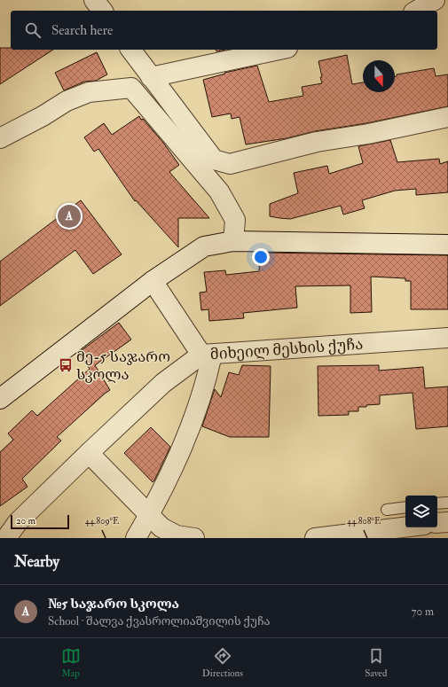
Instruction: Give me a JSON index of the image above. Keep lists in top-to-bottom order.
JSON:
{
  "streets": {
    "street": ["მიხეილ მესხის ქუჩა"]
  },
  "places": {
    "bus stop": ["მე-5 საჯარო სკოლა"]
  },
  "scale_bar": "20 m",
  "north": "bottom",
  "page": {
    "search": "Search here",
    "pins": "A",
    "scale": "20 m",
    "heading": "Nearby",
    "list": [
      {
        "mark": "A",
        "name": "№5 საჯარო სკოლა",
        "note": "School · შალვა ქვასროლიაშვილის ქუჩა",
        "value": "70 m"
      }
    ],
    "nav": ["Map", "Directions", "Saved"]
  },
  "coordinates": ["44.809°E", "44.808°E"]
}
